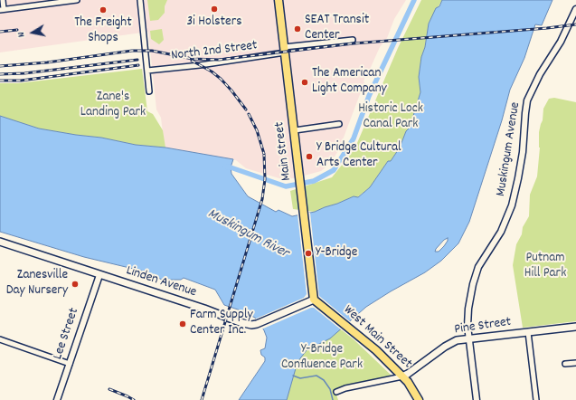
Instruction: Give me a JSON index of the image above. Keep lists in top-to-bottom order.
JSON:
{
  "streets": {
    "main road": [
      "Main Street",
      "Linden Avenue",
      "Pine Street",
      "West Main Street"
    ],
    "street": ["North 2nd Street", "Muskingum Avenue", "Lee Street"]
  },
  "crossings": [
    ["North 2nd Street", "Main Street"],
    ["Muskingum Avenue", "Pine Street"],
    ["Main Street", "Linden Avenue"],
    ["Main Street", "West Main Street"],
    ["Linden Avenue", "Lee Street"],
    ["Linden Avenue", "West Main Street"],
    ["Pine Street", "West Main Street"]
  ],
  "water": ["Muskingum River"],
  "parks": [
    "Zane's Landing Park",
    "Historic Lock Canal Park",
    "Putnam Hill Park",
    "Y-Bridge Confluence Park"
  ],
  "places": [
    "3i Holsters",
    "The Freight Shops",
    "SEAT Transit Center",
    "The American Light Company",
    "Y Bridge Cultural Arts Center",
    "Y-Bridge",
    "Zanesville Day Nursery",
    "Farm Supply Center Inc."
  ],
  "north": "left"
}
